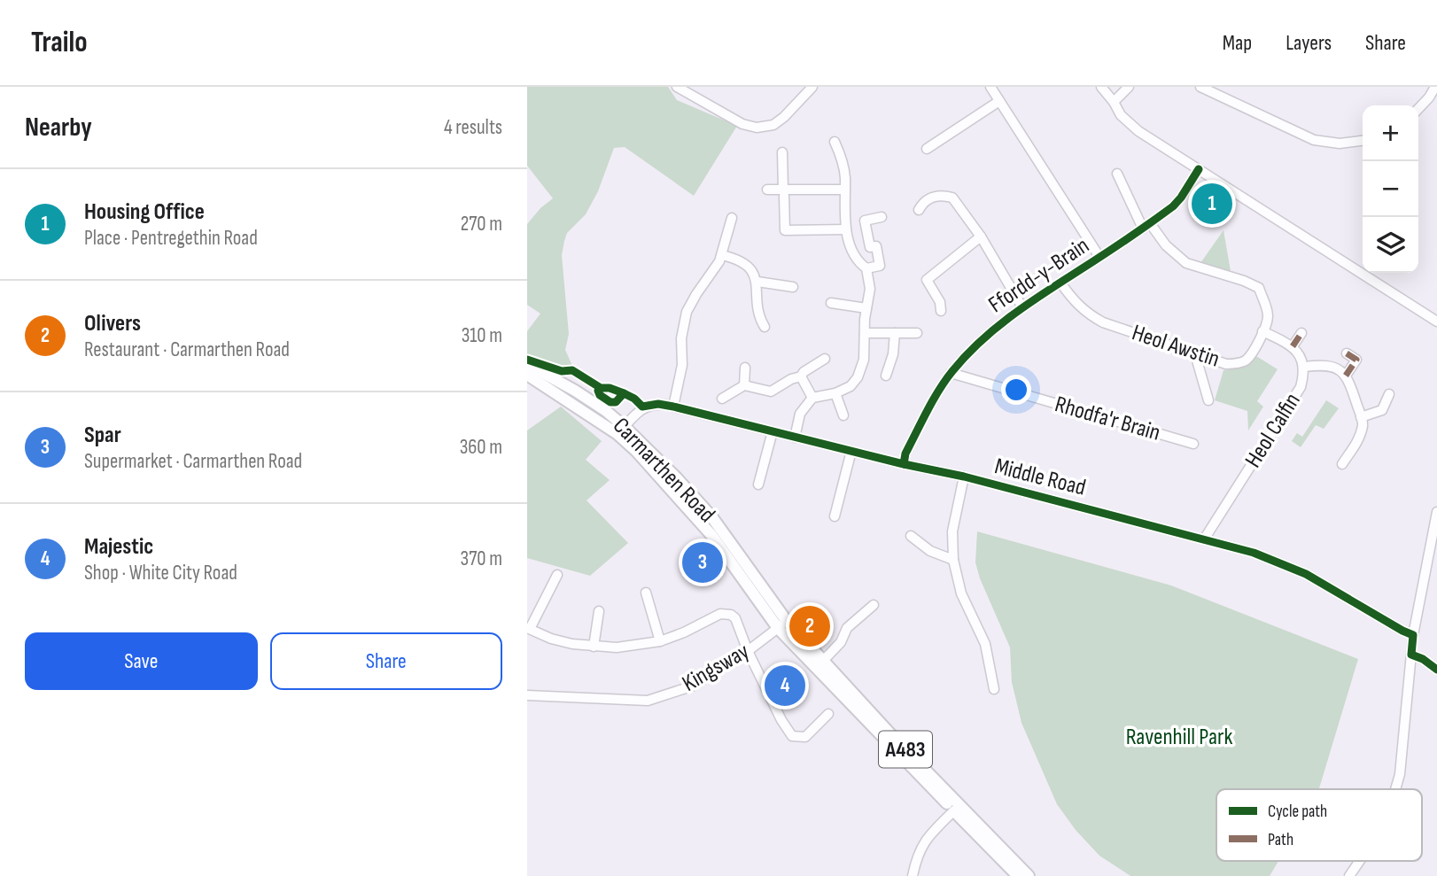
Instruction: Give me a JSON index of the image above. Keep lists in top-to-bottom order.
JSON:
{
  "streets": {
    "main road": ["Carmarthen Road", "A483"],
    "street": [
      "Ffordd-y-Brain",
      "Heol Awstin",
      "Rhodfa'r Brain",
      "Heol Calfin",
      "Middle Road",
      "Kingsway"
    ]
  },
  "crossings": [
    ["Ffordd-y-Brain", "Heol Awstin"],
    ["Ffordd-y-Brain", "Rhodfa'r Brain"],
    ["Ffordd-y-Brain", "Middle Road"],
    ["Heol Calfin", "Middle Road"],
    ["Carmarthen Road", "Middle Road"],
    ["Carmarthen Road", "Kingsway"]
  ],
  "parks": ["Ravenhill Park"],
  "legend": ["Cycle path", "Path"],
  "page": {
    "header": "Trailo",
    "nav": ["Map", "Layers", "Share"],
    "heading": ["Nearby", "4 results"],
    "map_buttons": ["+", "−"],
    "list": [
      {
        "mark": "1",
        "name": "Housing Office",
        "note": "Place · Pentregethin Road",
        "value": "270 m"
      },
      {
        "mark": "2",
        "name": "Olivers",
        "note": "Restaurant · Carmarthen Road",
        "value": "310 m"
      },
      {
        "mark": "3",
        "name": "Spar",
        "note": "Supermarket · Carmarthen Road",
        "value": "360 m"
      },
      {
        "mark": "4",
        "name": "Majestic",
        "note": "Shop · White City Road",
        "value": "370 m"
      }
    ],
    "pins": [
      "1",
      "3",
      "2",
      "4"
    ],
    "buttons": ["Save", "Share"]
  }
}
